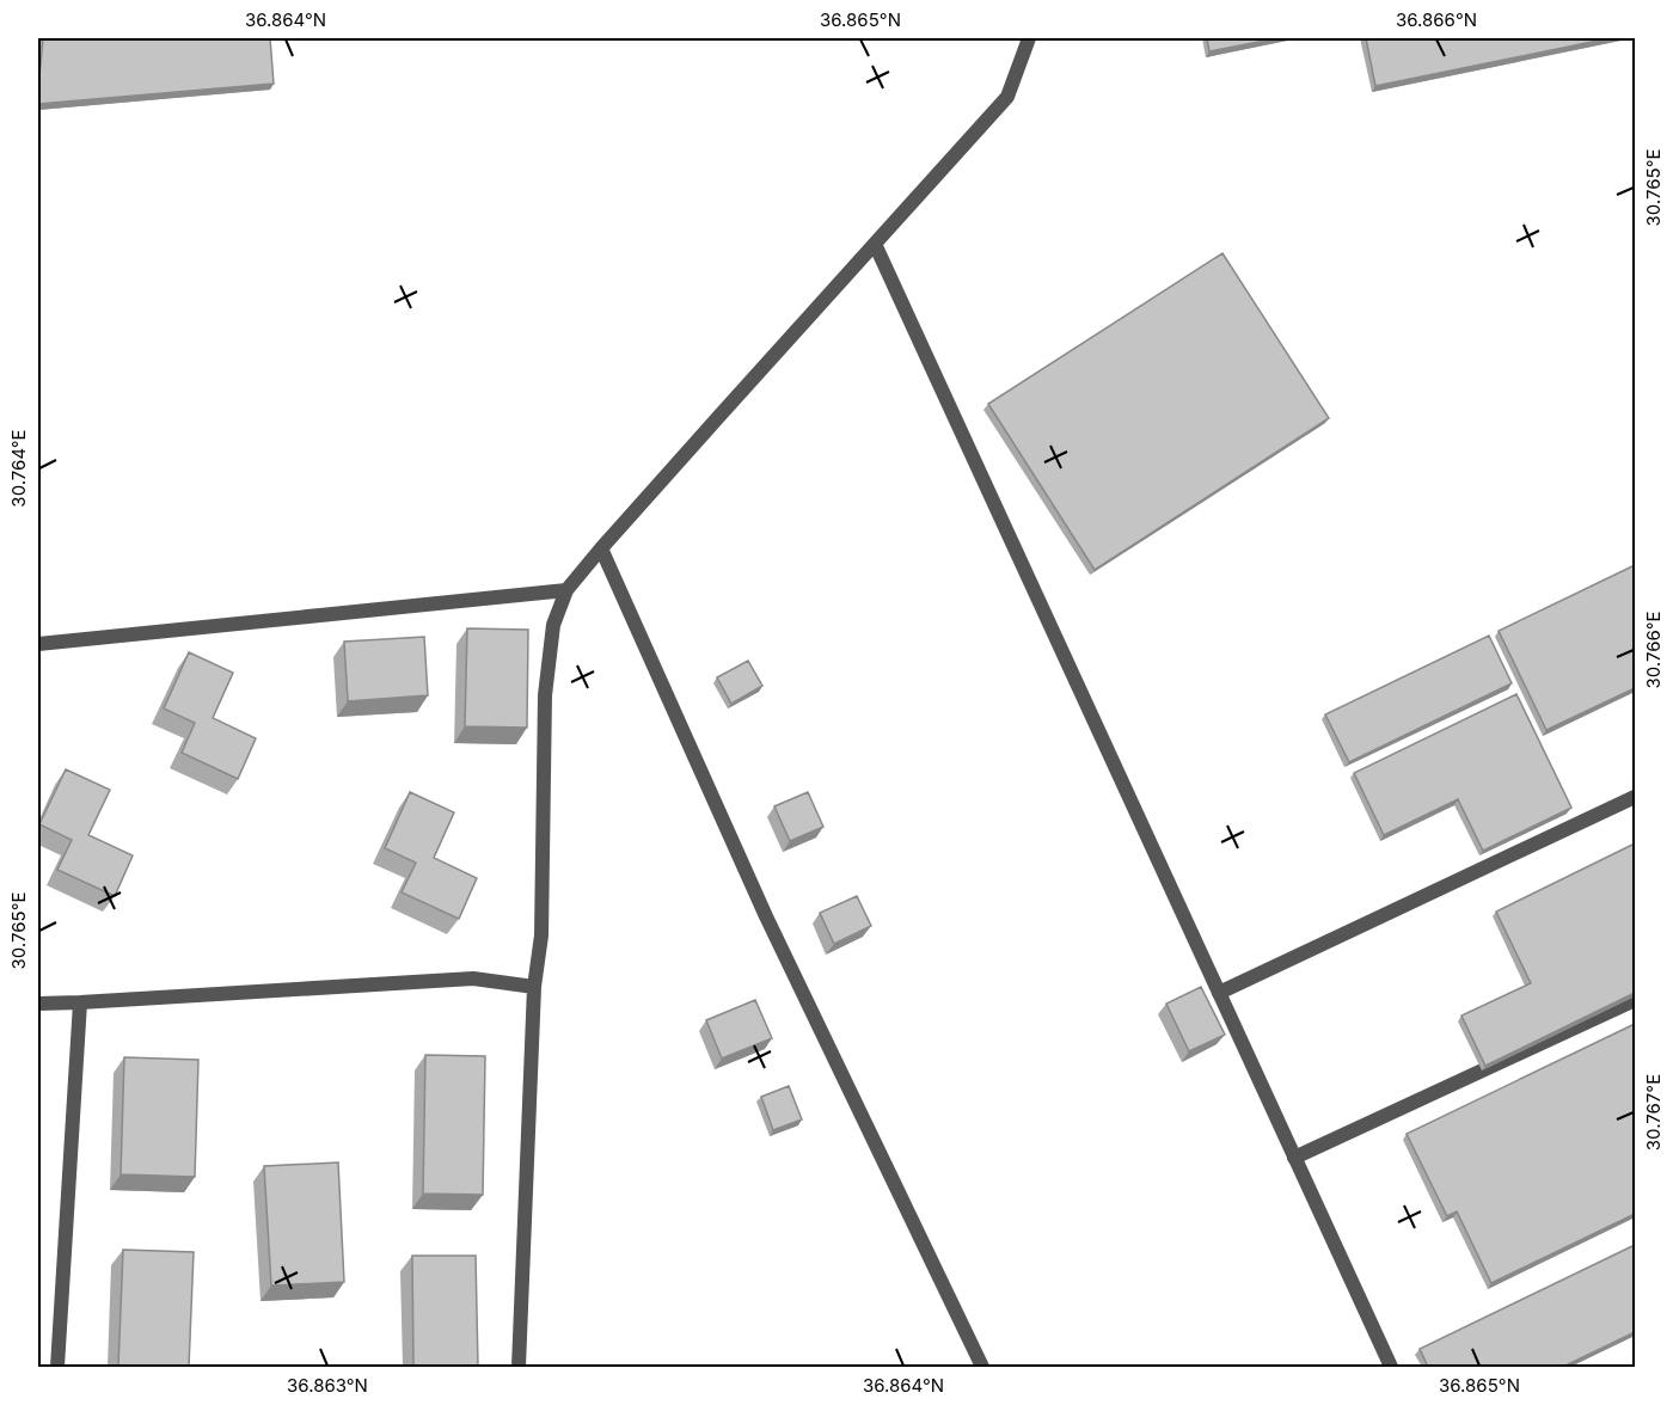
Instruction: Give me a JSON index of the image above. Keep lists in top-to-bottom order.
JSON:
{
  "coordinates": [
    "36.864°N",
    "36.865°N",
    "36.866°N",
    "30.765°E",
    "30.764°E",
    "30.766°E",
    "30.767°E",
    "36.863°N"
  ]
}
